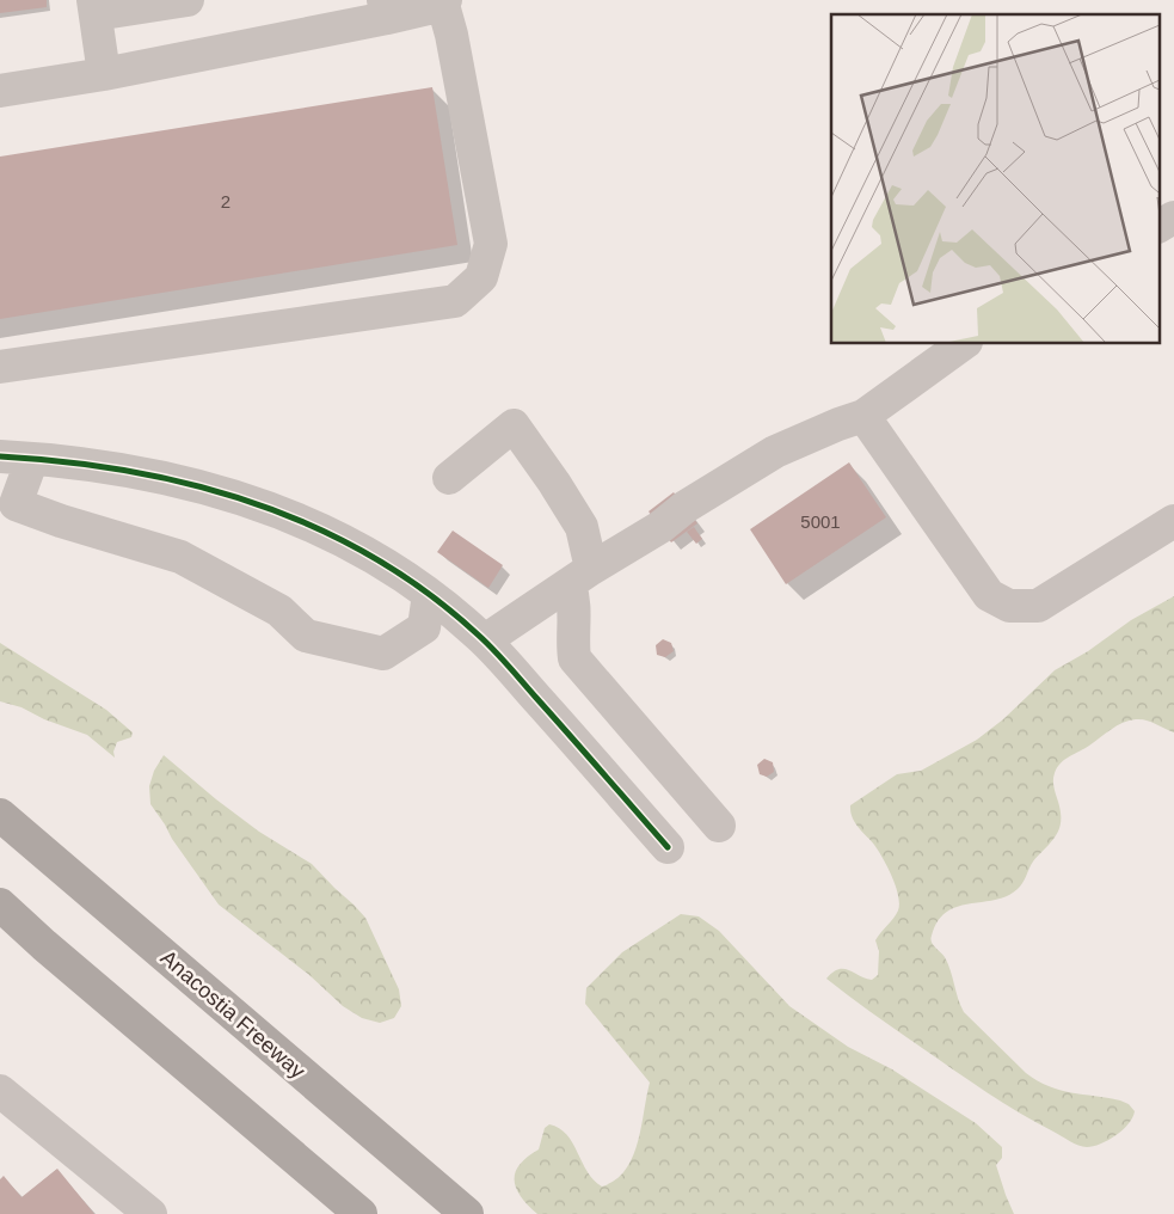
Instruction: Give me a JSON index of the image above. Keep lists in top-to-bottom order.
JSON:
{
  "streets": {
    "highway": ["Anacostia Freeway"]
  },
  "house_numbers": ["2", "5001"]
}
